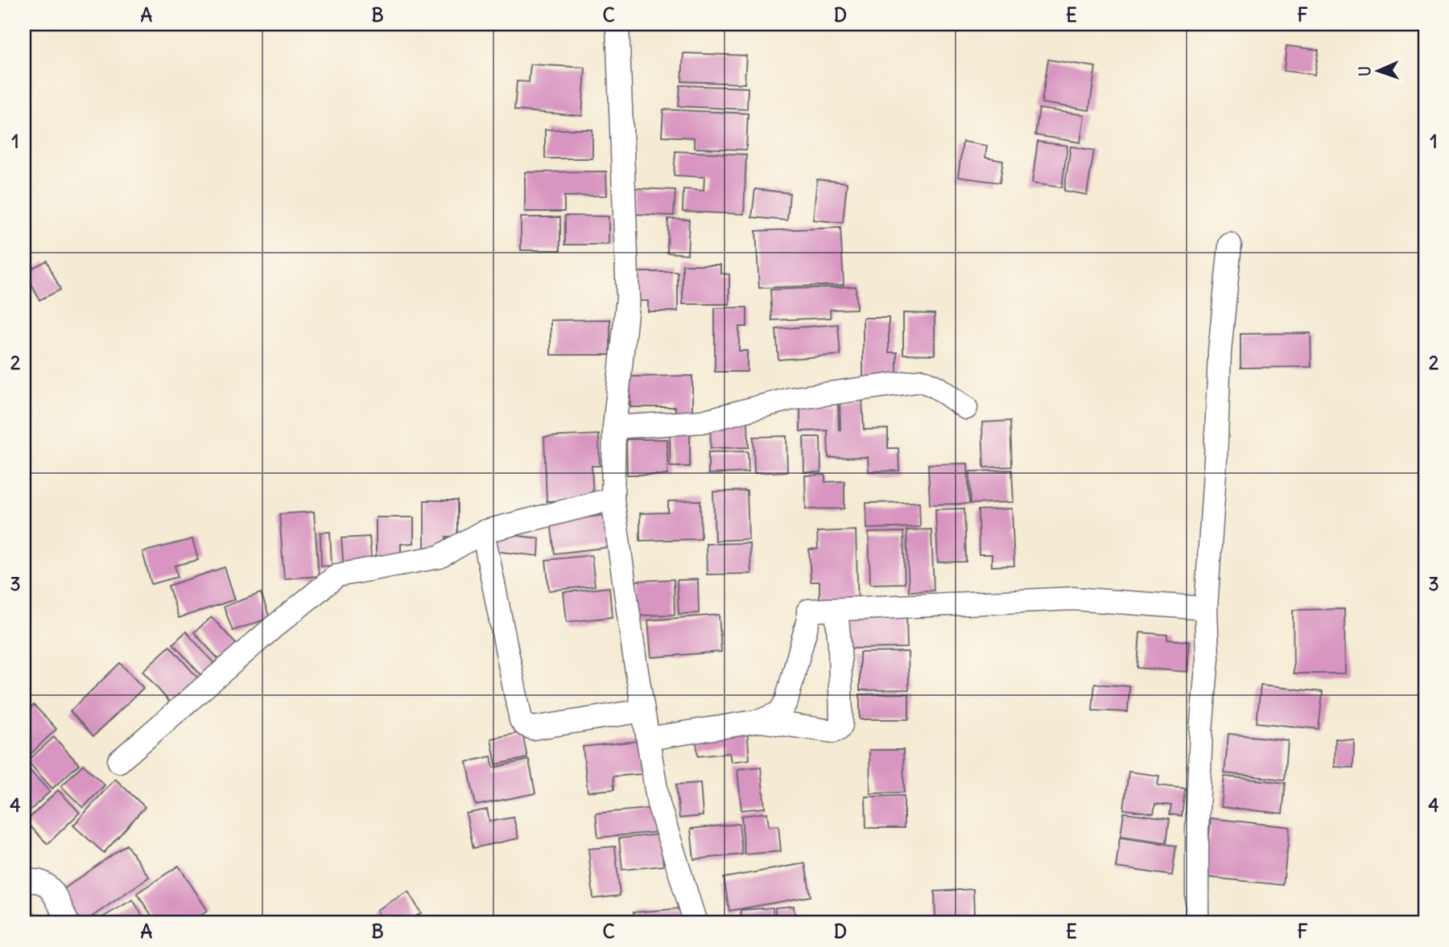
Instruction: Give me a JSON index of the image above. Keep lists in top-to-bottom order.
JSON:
{
  "north": "left",
  "grid": {
    "columns": [
      "A",
      "B",
      "C",
      "D",
      "E",
      "F"
    ],
    "rows": [
      "1",
      "2",
      "3",
      "4"
    ]
  }
}
